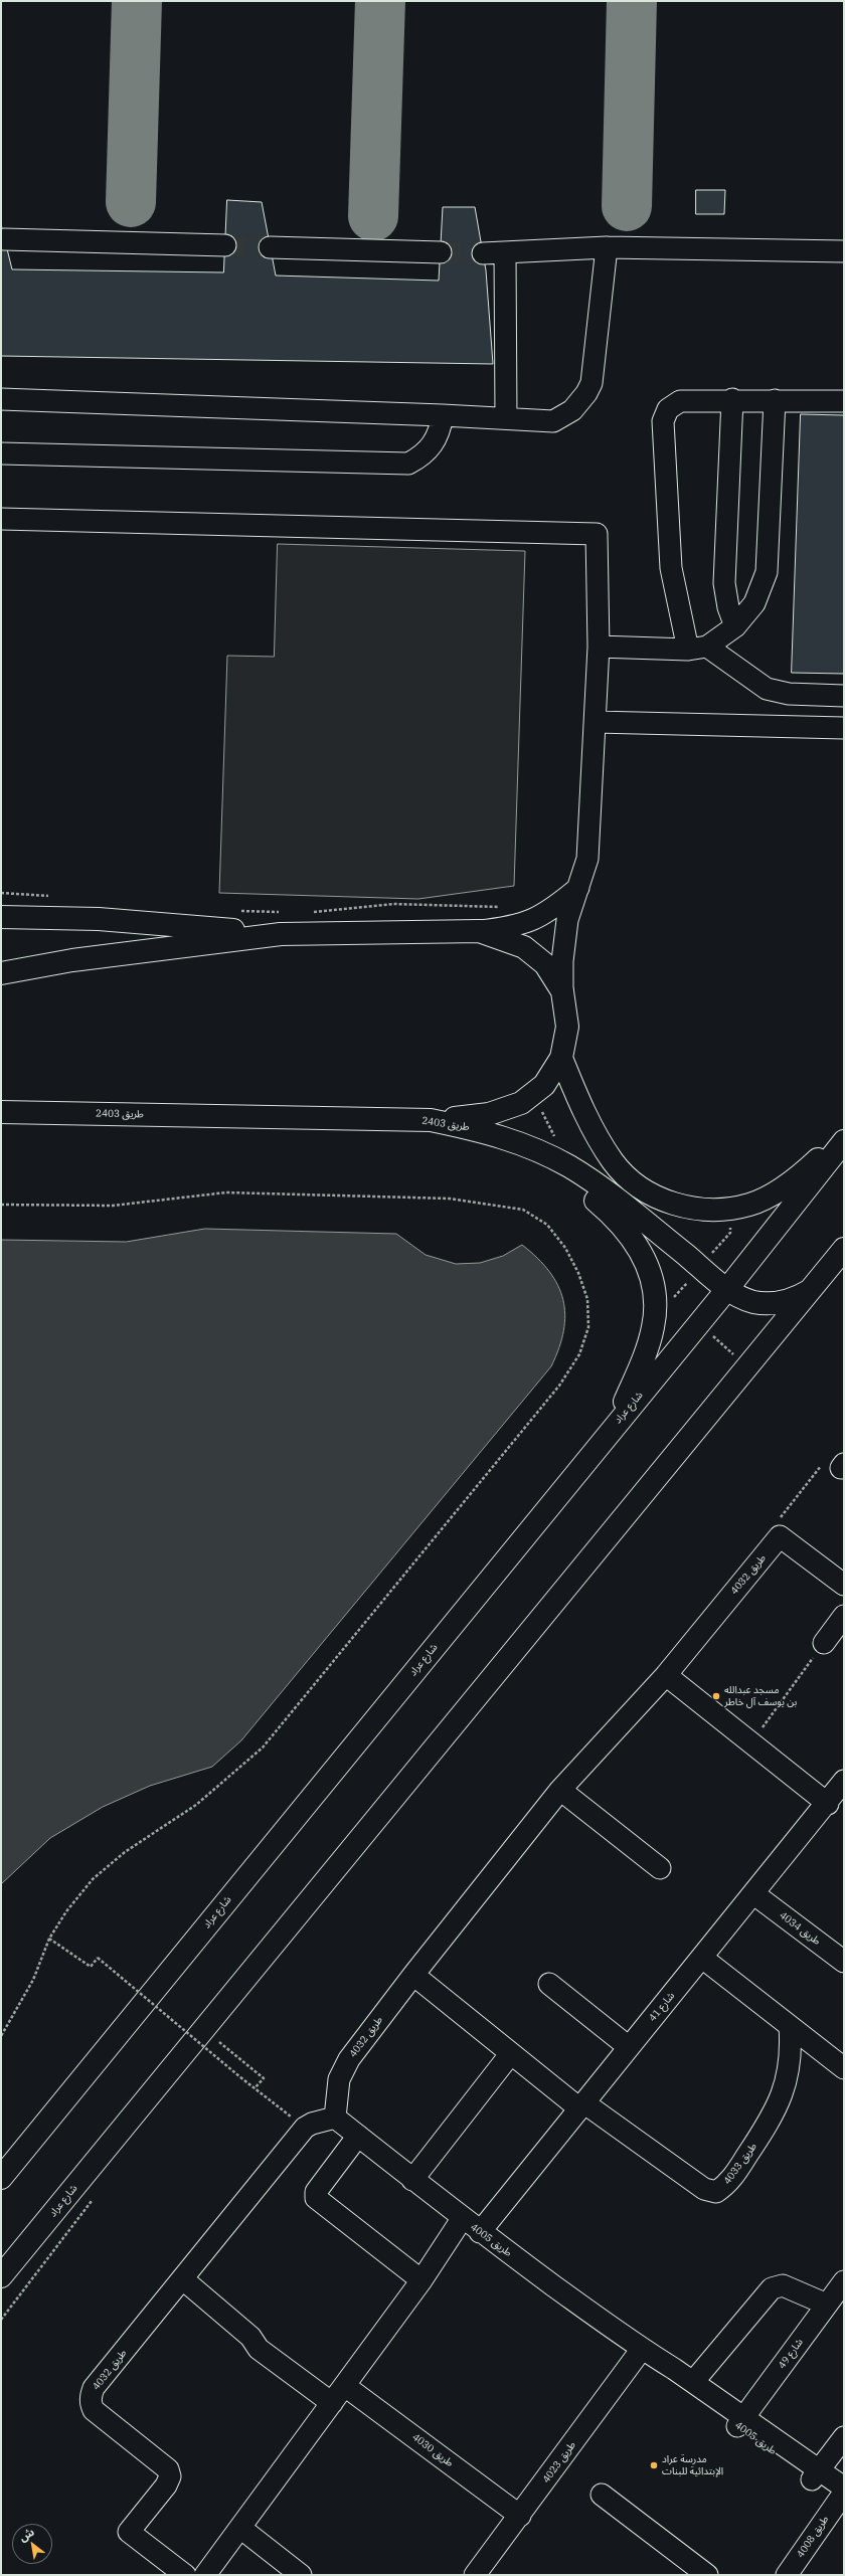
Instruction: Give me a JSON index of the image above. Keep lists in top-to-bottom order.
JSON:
{
  "streets": {
    "main road": ["طريق 2403", "شارع عراد"],
    "street": [
      "طريق 4032",
      "طريق 4034",
      "شارع 41",
      "طريق 4033",
      "طريق 4005",
      "شارع 49",
      "طريق 4030",
      "طريق 4023",
      "طريق 4008"
    ]
  },
  "crossings": [
    ["طريق 2403", "شارع عراد"],
    ["طريق 4032", "طريق 4033"],
    ["طريق 4032", "طريق 4005"],
    ["طريق 4034", "شارع 41"],
    ["شارع 41", "طريق 4033"],
    ["شارع 41", "طريق 4005"],
    ["طريق 4005", "شارع 49"],
    ["طريق 4005", "طريق 4023"],
    ["طريق 4005", "طريق 4008"],
    ["طريق 4030", "طريق 4023"]
  ],
  "places": ["مسجد عبدالله بن يوسف آل خاطر", "مدرسة عراد الإبتدائية للبنات"],
  "north": "top left"
}
